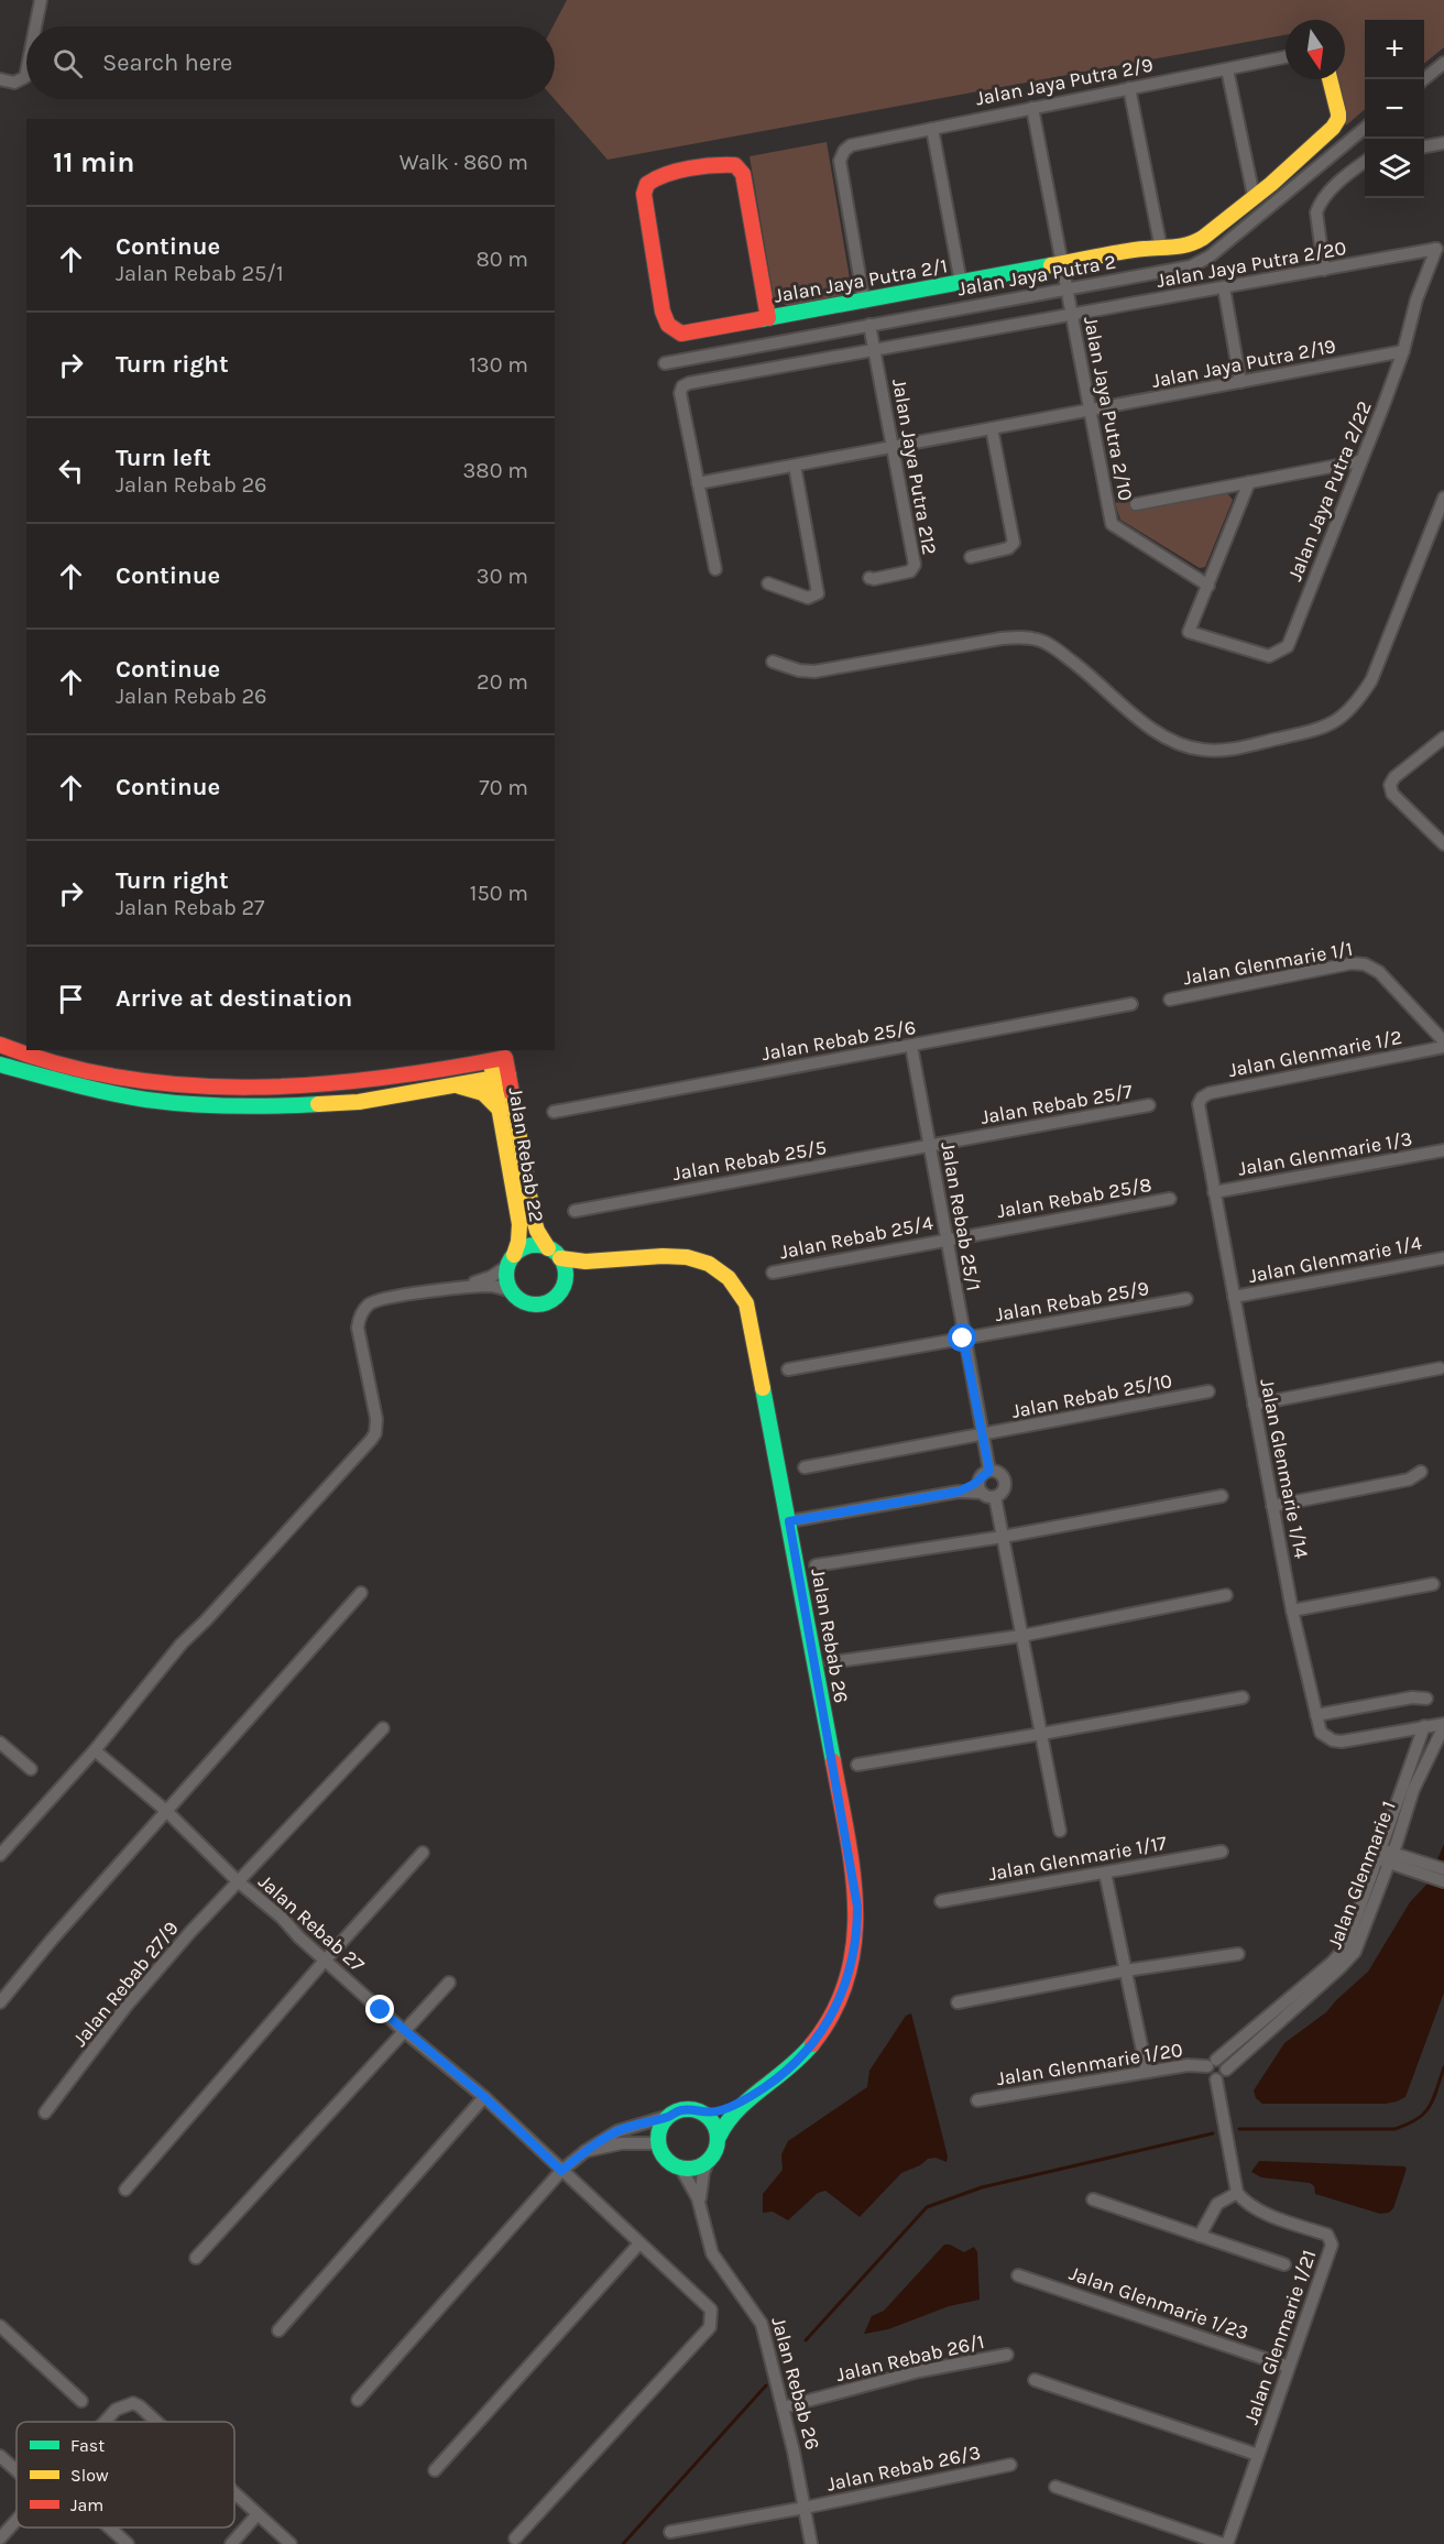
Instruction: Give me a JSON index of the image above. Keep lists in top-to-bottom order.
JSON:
{
  "streets": {
    "street": [
      "Jalan Jaya Putra 2/9",
      "Jalan Jaya Putra 2/20",
      "Jalan Jaya Putra 2",
      "Jalan Jaya Putra 2/1",
      "Jalan Jaya Putra 2/19",
      "Jalan Jaya Putra 2/10",
      "Jalan Jaya Putra 212",
      "Jalan Jaya Putra 2/22",
      "Jalan Glenmarie 1/1",
      "Jalan Rebab 25/6",
      "Jalan Glenmarie 1/2",
      "Jalan Rebab 25/7",
      "Jalan Glenmarie 1/3",
      "Jalan Rebab 22",
      "Jalan Rebab 25/5",
      "Jalan Rebab 25/8",
      "Jalan Rebab 25/1",
      "Jalan Rebab 25/4",
      "Jalan Glenmarie 1/4",
      "Jalan Rebab 25/9",
      "Jalan Rebab 25/10",
      "Jalan Glenmarie 1/14",
      "Jalan Rebab 26",
      "Jalan Glenmarie 1/17",
      "Jalan Glenmarie 1",
      "Jalan Rebab 27",
      "Jalan Rebab 27/9",
      "Jalan Glenmarie 1/20",
      "Jalan Glenmarie 1/23",
      "Jalan Glenmarie 1/21",
      "Jalan Rebab 26/1",
      "Jalan Rebab 26/3"
    ]
  },
  "crossings": [
    ["Jalan Jaya Putra 2/9", "Jalan Jaya Putra 2/1"],
    ["Jalan Jaya Putra 2/9", "Jalan Jaya Putra 2/10"],
    ["Jalan Jaya Putra 2/20", "Jalan Jaya Putra 2/19"],
    ["Jalan Jaya Putra 2/20", "Jalan Jaya Putra 2/10"],
    ["Jalan Jaya Putra 2/20", "Jalan Jaya Putra 212"],
    ["Jalan Jaya Putra 2/20", "Jalan Jaya Putra 2/22"],
    ["Jalan Jaya Putra 2", "Jalan Jaya Putra 2/10"],
    ["Jalan Jaya Putra 2", "Jalan Jaya Putra 212"],
    ["Jalan Jaya Putra 2/1", "Jalan Jaya Putra 2/10"],
    ["Jalan Jaya Putra 2/19", "Jalan Jaya Putra 2/10"],
    ["Jalan Jaya Putra 2/19", "Jalan Jaya Putra 212"],
    ["Jalan Jaya Putra 2/19", "Jalan Jaya Putra 2/22"],
    ["Jalan Jaya Putra 2/10", "Jalan Jaya Putra 2/22"],
    ["Jalan Rebab 25/6", "Jalan Rebab 25/1"],
    ["Jalan Glenmarie 1/2", "Jalan Glenmarie 1/14"],
    ["Jalan Rebab 25/7", "Jalan Rebab 25/5"],
    ["Jalan Rebab 25/7", "Jalan Rebab 25/1"],
    ["Jalan Glenmarie 1/3", "Jalan Glenmarie 1/14"],
    ["Jalan Rebab 22", "Jalan Rebab 26"],
    ["Jalan Rebab 25/5", "Jalan Rebab 25/1"],
    ["Jalan Rebab 25/8", "Jalan Rebab 25/1"],
    ["Jalan Rebab 25/8", "Jalan Rebab 25/4"],
    ["Jalan Rebab 25/1", "Jalan Rebab 25/4"],
    ["Jalan Rebab 25/1", "Jalan Rebab 25/9"],
    ["Jalan Rebab 25/1", "Jalan Rebab 25/10"],
    ["Jalan Glenmarie 1/4", "Jalan Glenmarie 1/14"],
    ["Jalan Glenmarie 1/14", "Jalan Glenmarie 1"],
    ["Jalan Rebab 26", "Jalan Rebab 26/1"],
    ["Jalan Rebab 26", "Jalan Rebab 26/3"],
    ["Jalan Glenmarie 1", "Jalan Glenmarie 1/20"],
    ["Jalan Rebab 27", "Jalan Rebab 27/9"],
    ["Jalan Glenmarie 1/23", "Jalan Glenmarie 1/21"]
  ],
  "legend": ["Fast", "Slow", "Jam"],
  "north": "bottom",
  "page": {
    "map_buttons": ["+", "−"],
    "search": "Search here",
    "heading": ["11 min", "Walk · 860 m"],
    "list": [
      ["Continue", "Jalan Rebab 25/1", "80 m"],
      ["Turn right", "130 m"],
      ["Turn left", "Jalan Rebab 26", "380 m"],
      ["Continue", "30 m"],
      ["Continue", "Jalan Rebab 26", "20 m"],
      ["Continue", "70 m"],
      ["Turn right", "Jalan Rebab 27", "150 m"],
      "Arrive at destination"
    ]
  }
}
